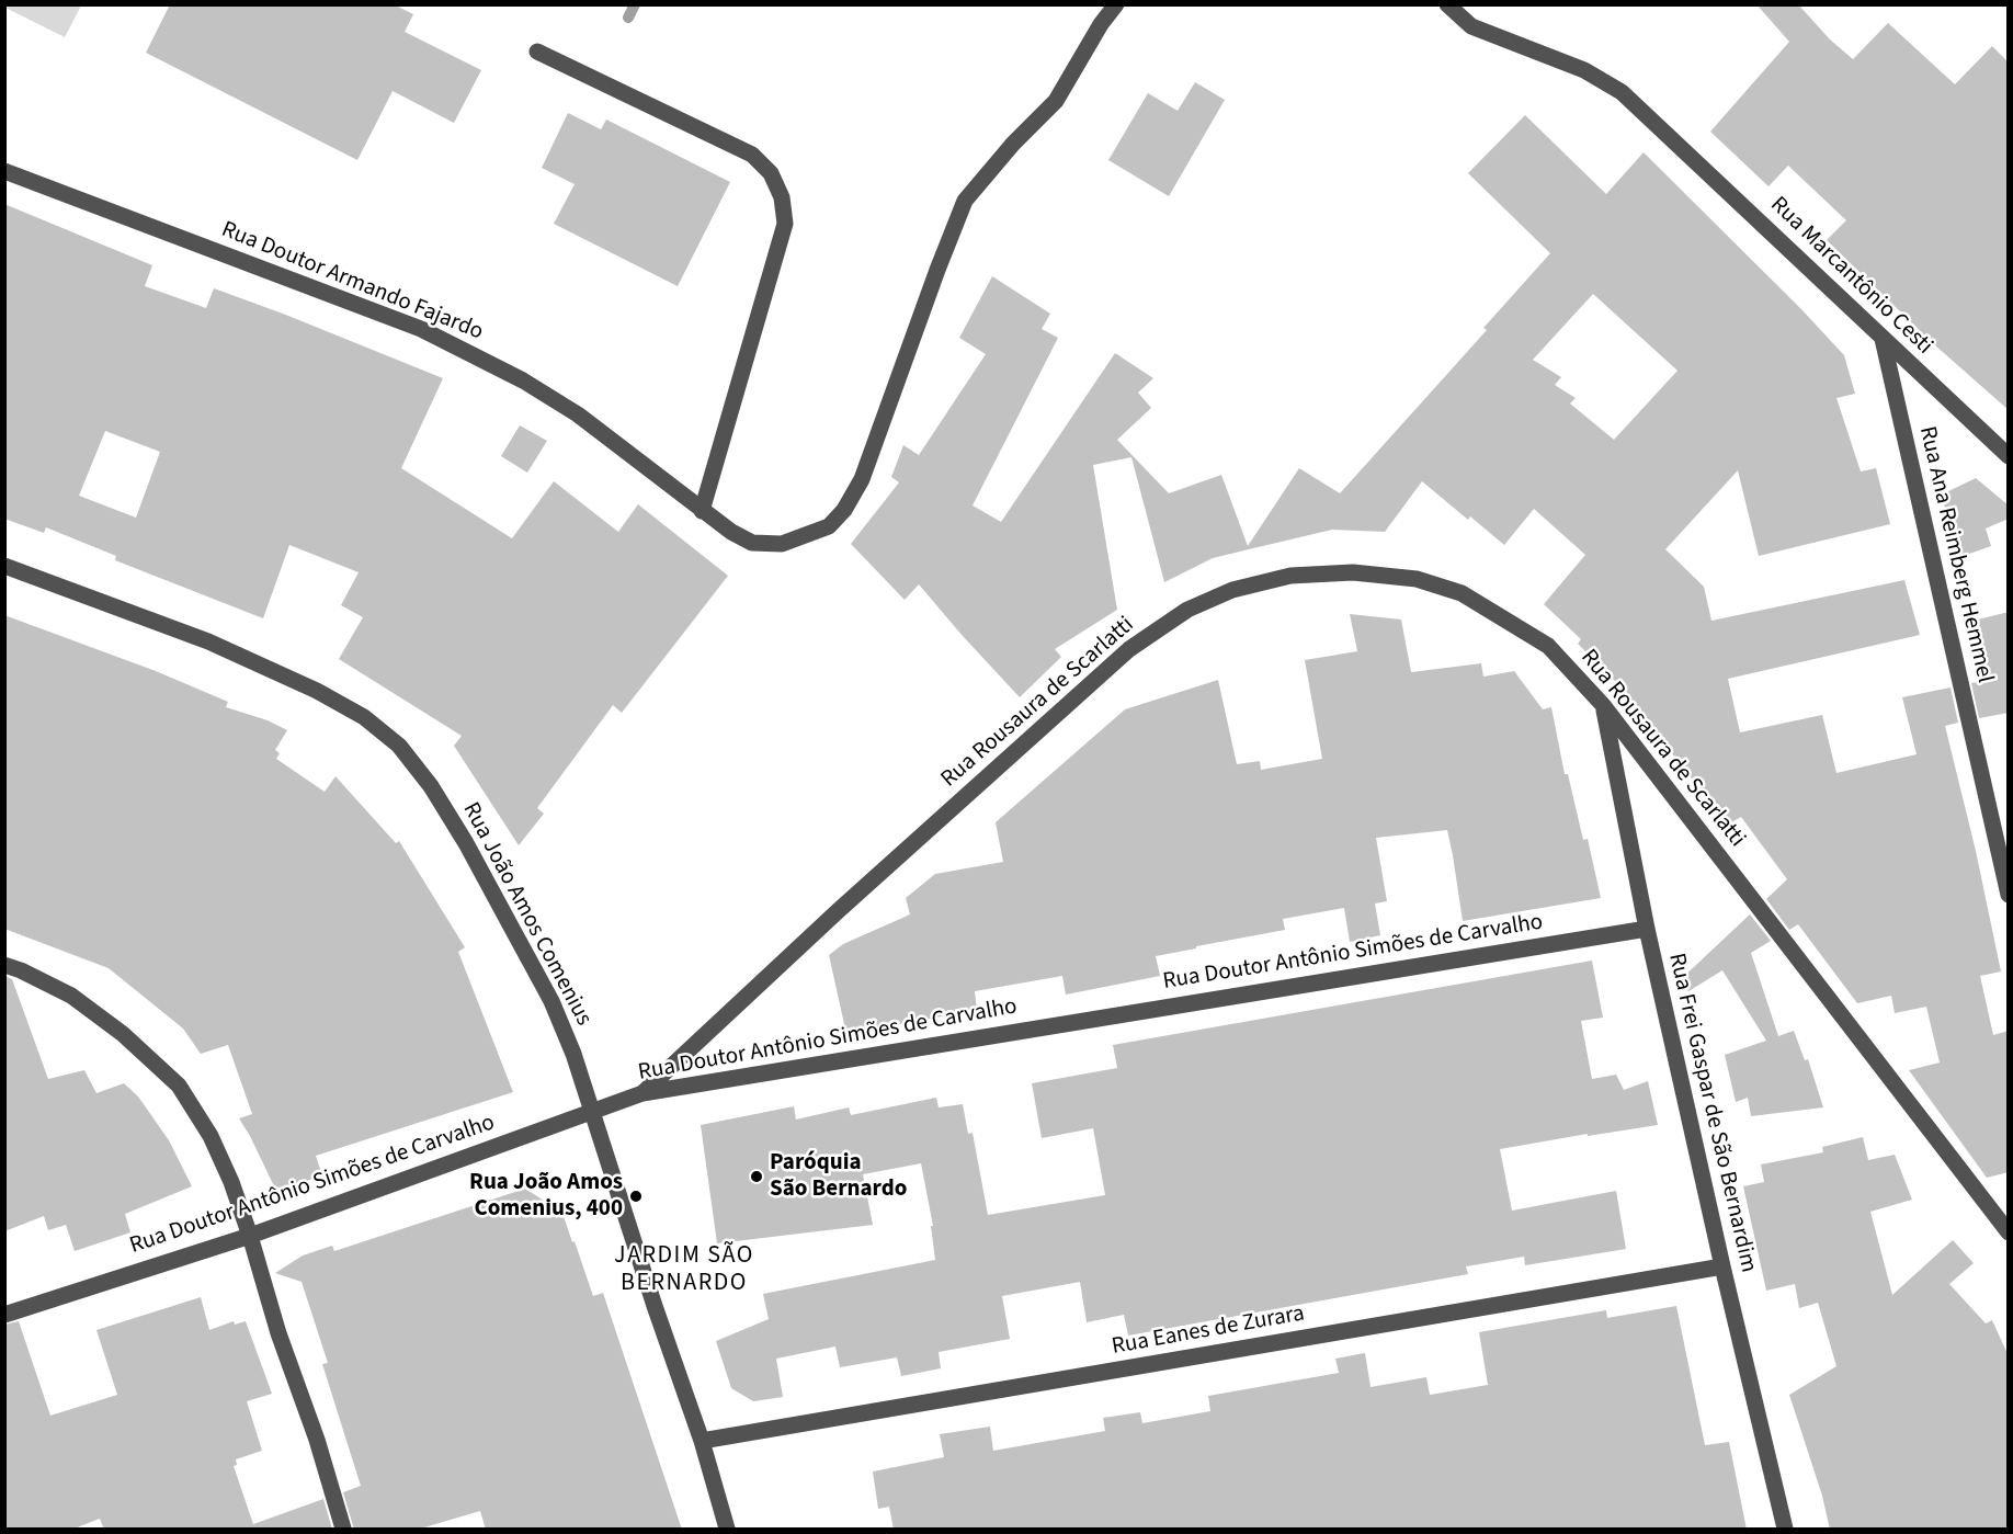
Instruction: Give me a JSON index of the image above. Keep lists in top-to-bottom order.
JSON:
{
  "streets": {
    "street": [
      "Rua Marcantônio Cesti",
      "Rua Doutor Armando Fajardo",
      "Rua Ana Reimberg Hemmel",
      "Rua Rousaura de Scarlatti",
      "Rua João Amos Comenius",
      "Rua Doutor Antônio Simões de Carvalho",
      "Rua Frei Gaspar de São Bernardim",
      "Rua Eanes de Zurara"
    ]
  },
  "crossings": [
    ["Rua Marcantônio Cesti", "Rua Ana Reimberg Hemmel"],
    ["Rua Rousaura de Scarlatti", "Rua Doutor Antônio Simões de Carvalho"],
    ["Rua Rousaura de Scarlatti", "Rua Frei Gaspar de São Bernardim"],
    ["Rua João Amos Comenius", "Rua Doutor Antônio Simões de Carvalho"],
    ["Rua João Amos Comenius", "Rua Eanes de Zurara"],
    ["Rua Doutor Antônio Simões de Carvalho", "Rua Frei Gaspar de São Bernardim"],
    ["Rua Frei Gaspar de São Bernardim", "Rua Eanes de Zurara"]
  ],
  "districts": ["JARDIM SÃO BERNARDO"],
  "places": ["Paróquia São Bernardo", "Rua João Amos Comenius, 400"]
}
